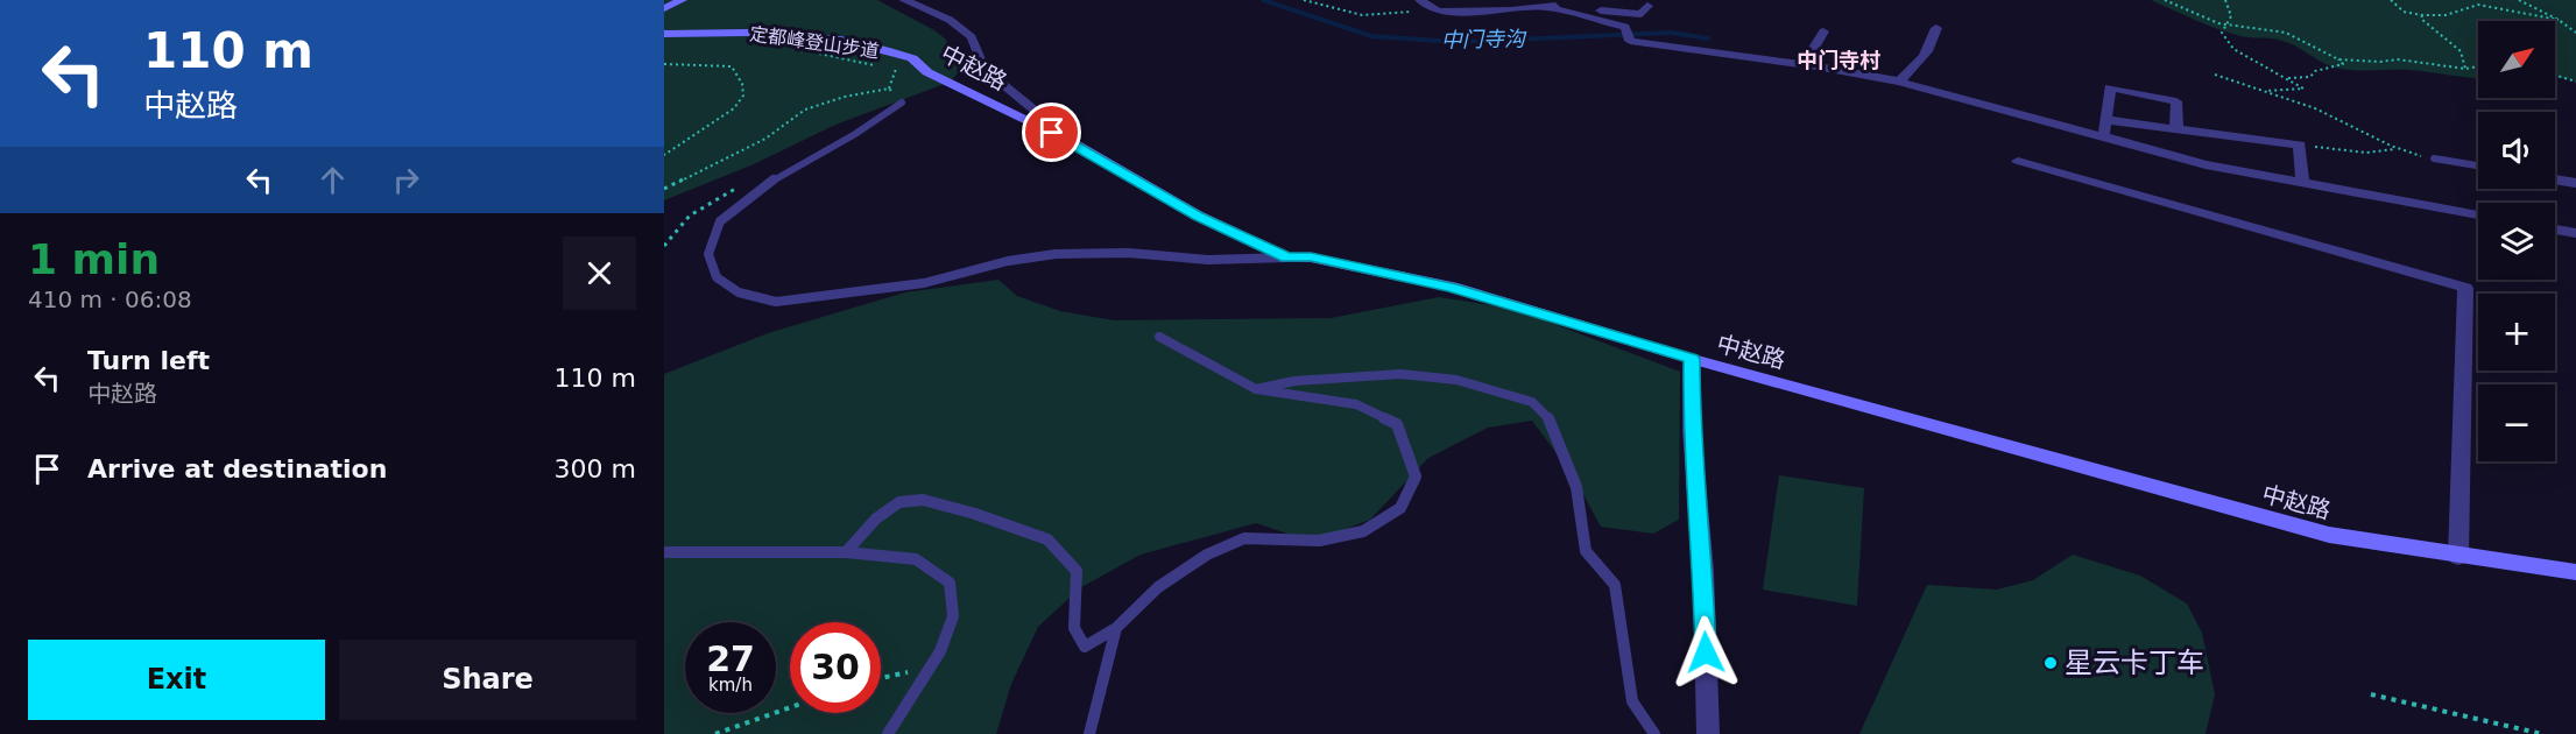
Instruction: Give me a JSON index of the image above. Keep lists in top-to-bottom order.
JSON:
{
  "streets": {
    "street": ["中赵路"],
    "path": ["定都峰登山步道"]
  },
  "districts": ["中门寺村"],
  "water": ["中门寺沟"],
  "places": ["星云卡丁车"],
  "north": "top right",
  "page": {
    "turn": ["110 m", "中赵路"],
    "map_buttons": ["+", "−"],
    "heading": ["1 min", "410 m · 06:08"],
    "list": [
      {
        "name": "Turn left",
        "note": "中赵路",
        "value": "110 m"
      },
      {
        "name": "Arrive at destination",
        "value": "300 m"
      }
    ],
    "speed": "27 km/h",
    "limit": "30",
    "buttons": ["Exit", "Share"]
  }
}
